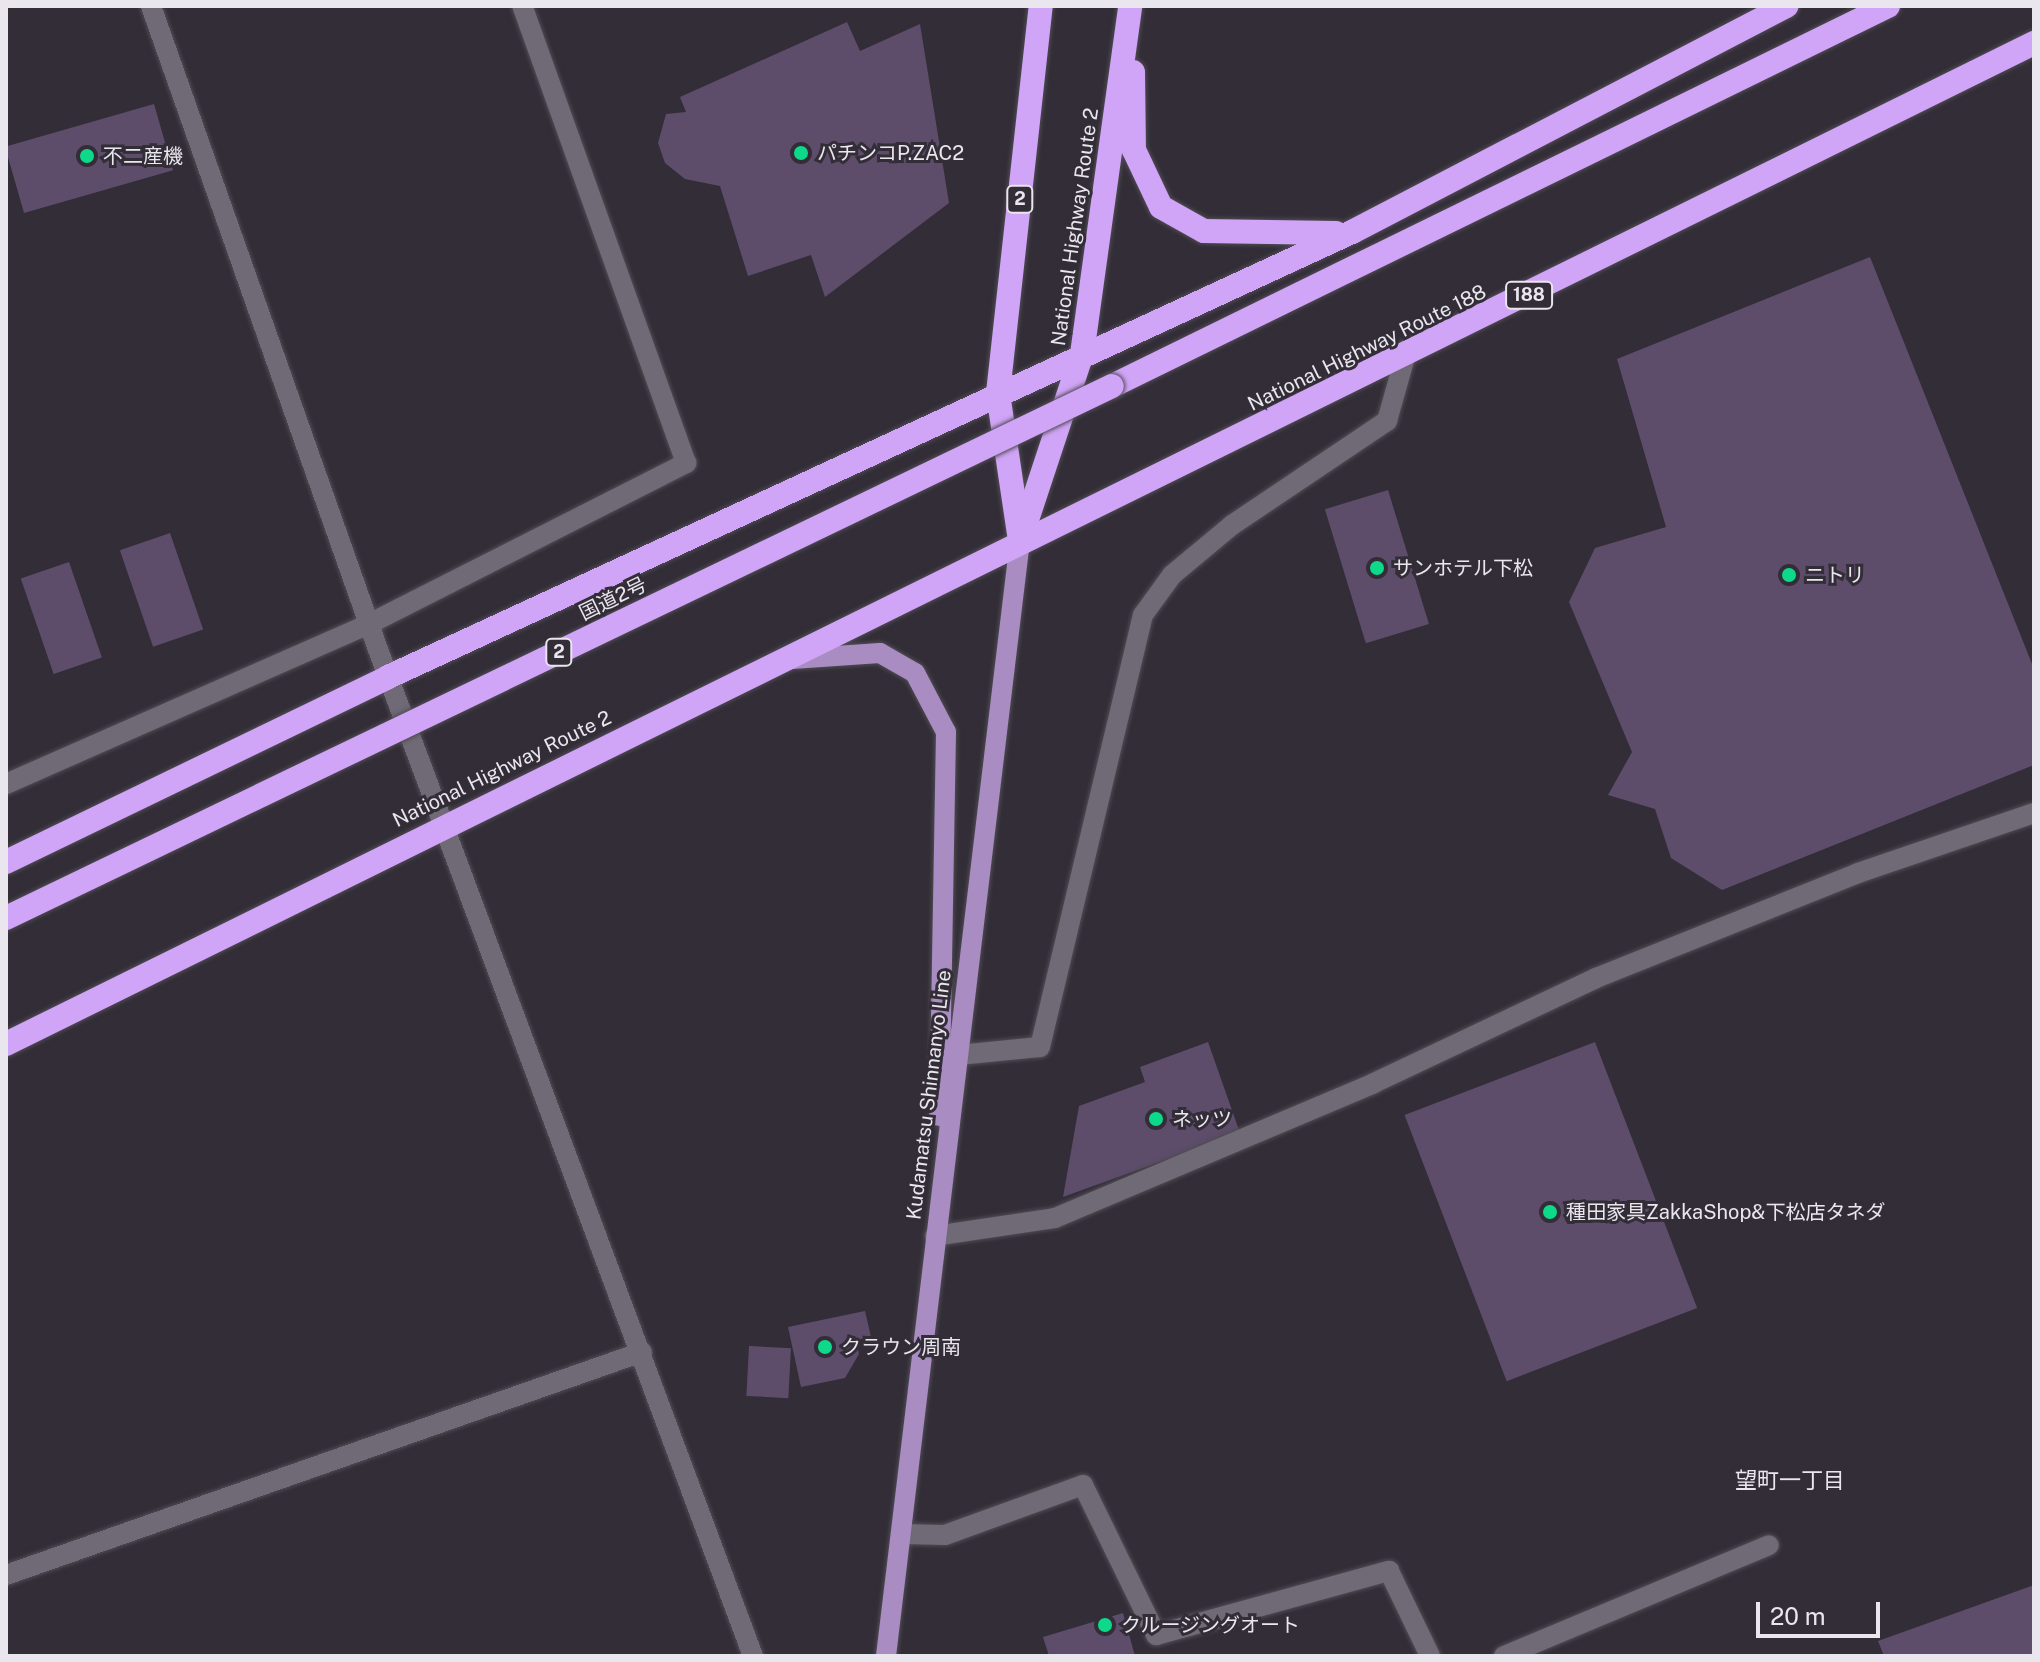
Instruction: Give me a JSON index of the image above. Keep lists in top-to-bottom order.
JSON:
{
  "streets": {
    "highway": [
      "2",
      "National Highway Route 2",
      "188",
      "National Highway Route 188",
      "国道2号"
    ],
    "main road": ["Kudamatsu Shinnanyo Line"]
  },
  "crossings": [
    ["2", "National Highway Route 2"],
    ["2", "National Highway Route 188"],
    ["2", "Kudamatsu Shinnanyo Line"],
    ["National Highway Route 2", "National Highway Route 188"],
    ["National Highway Route 2", "Kudamatsu Shinnanyo Line"],
    ["National Highway Route 188", "Kudamatsu Shinnanyo Line"]
  ],
  "districts": ["望町一丁目"],
  "places": [
    "パチンコP.ZAC2",
    "不二産機",
    "サンホテル下松",
    "ニトリ",
    "ネッツ",
    "種田家具ZakkaShop&下松店タネダ",
    "クラウン周南",
    "クルージングオート"
  ],
  "scale_bar": "20 m"
}
